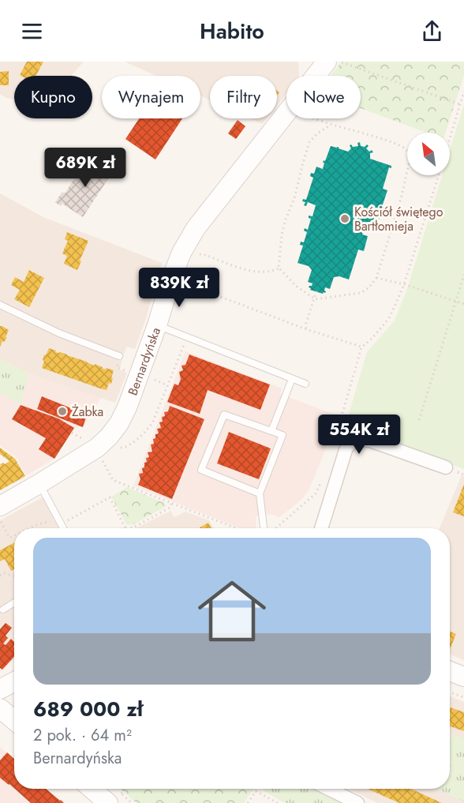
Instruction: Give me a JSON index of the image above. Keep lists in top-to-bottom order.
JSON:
{
  "streets": {
    "street": ["Bernardyńska"]
  },
  "places": ["Kościół świętego Bartłomieja", "Żabka"],
  "north": "top left",
  "page": {
    "header": "Habito",
    "chip": [
      "Kupno",
      "Wynajem",
      "Filtry",
      "Nowe"
    ],
    "price": ["689K zł", "839K zł", "554K zł"],
    "list": [
      {
        "name": "689 000 zł",
        "note": "2 pok. · 64 m² · Bernardyńska"
      }
    ]
  }
}
